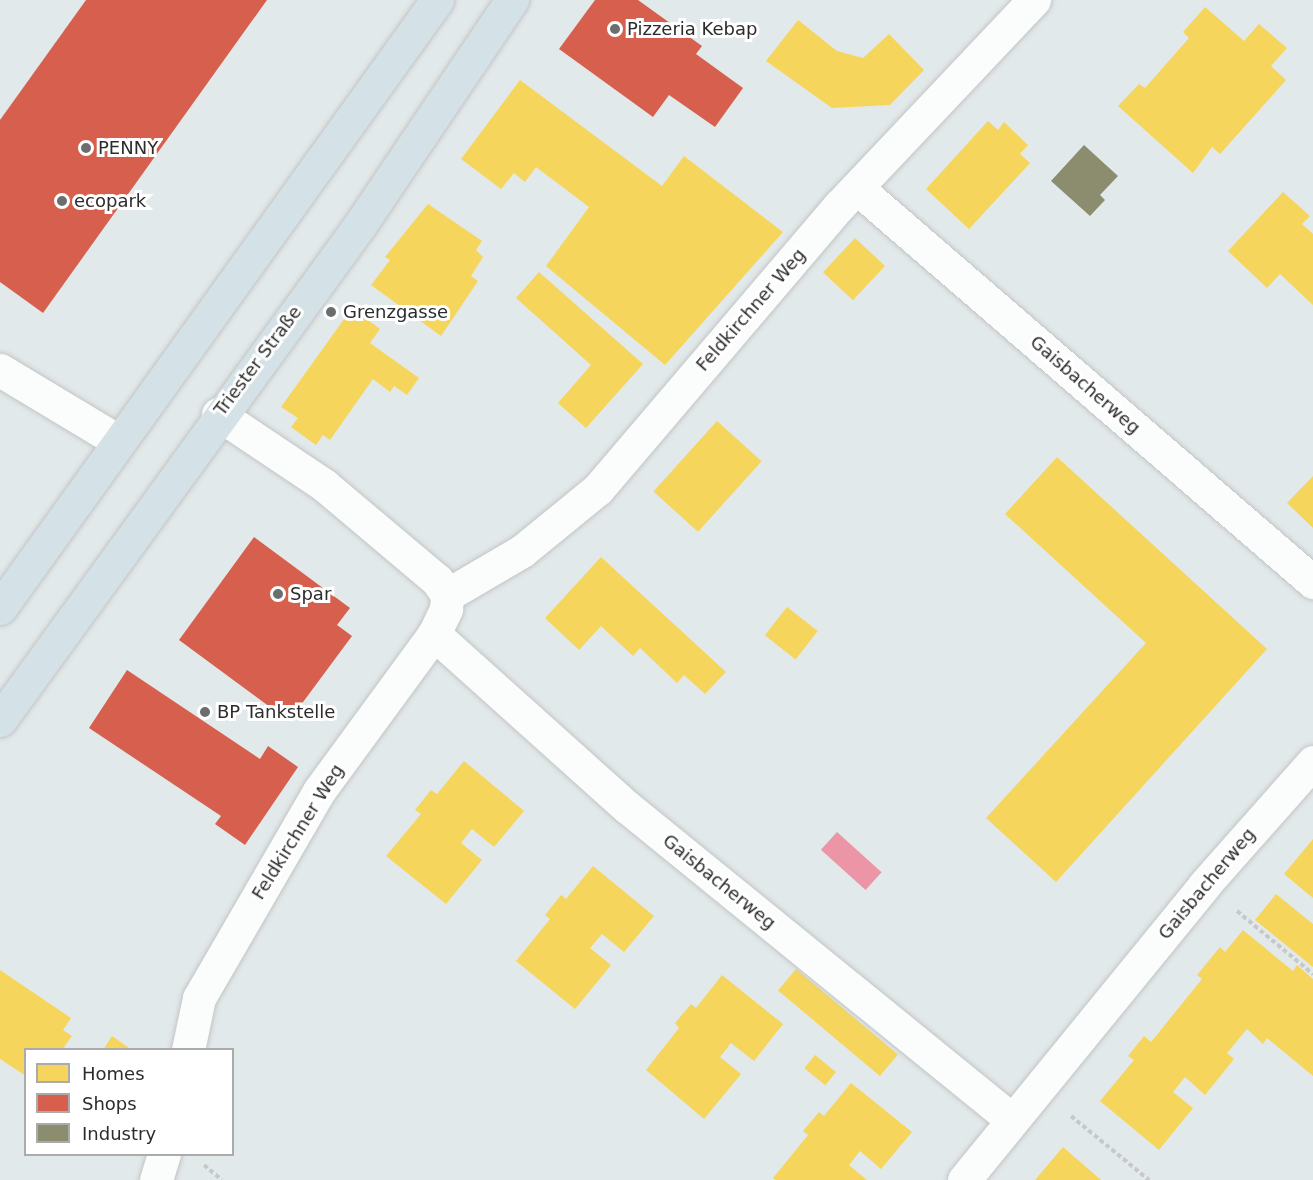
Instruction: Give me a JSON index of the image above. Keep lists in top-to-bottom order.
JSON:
{
  "streets": {
    "main road": ["Triester Straße"],
    "street": ["Feldkirchner Weg", "Gaisbacherweg"]
  },
  "crossings": [
    ["Feldkirchner Weg", "Gaisbacherweg"]
  ],
  "places": [
    "Pizzeria Kebap",
    "PENNY",
    "ecopark",
    "Grenzgasse",
    "Spar",
    "BP Tankstelle"
  ],
  "legend": ["Homes", "Shops", "Industry"]
}
